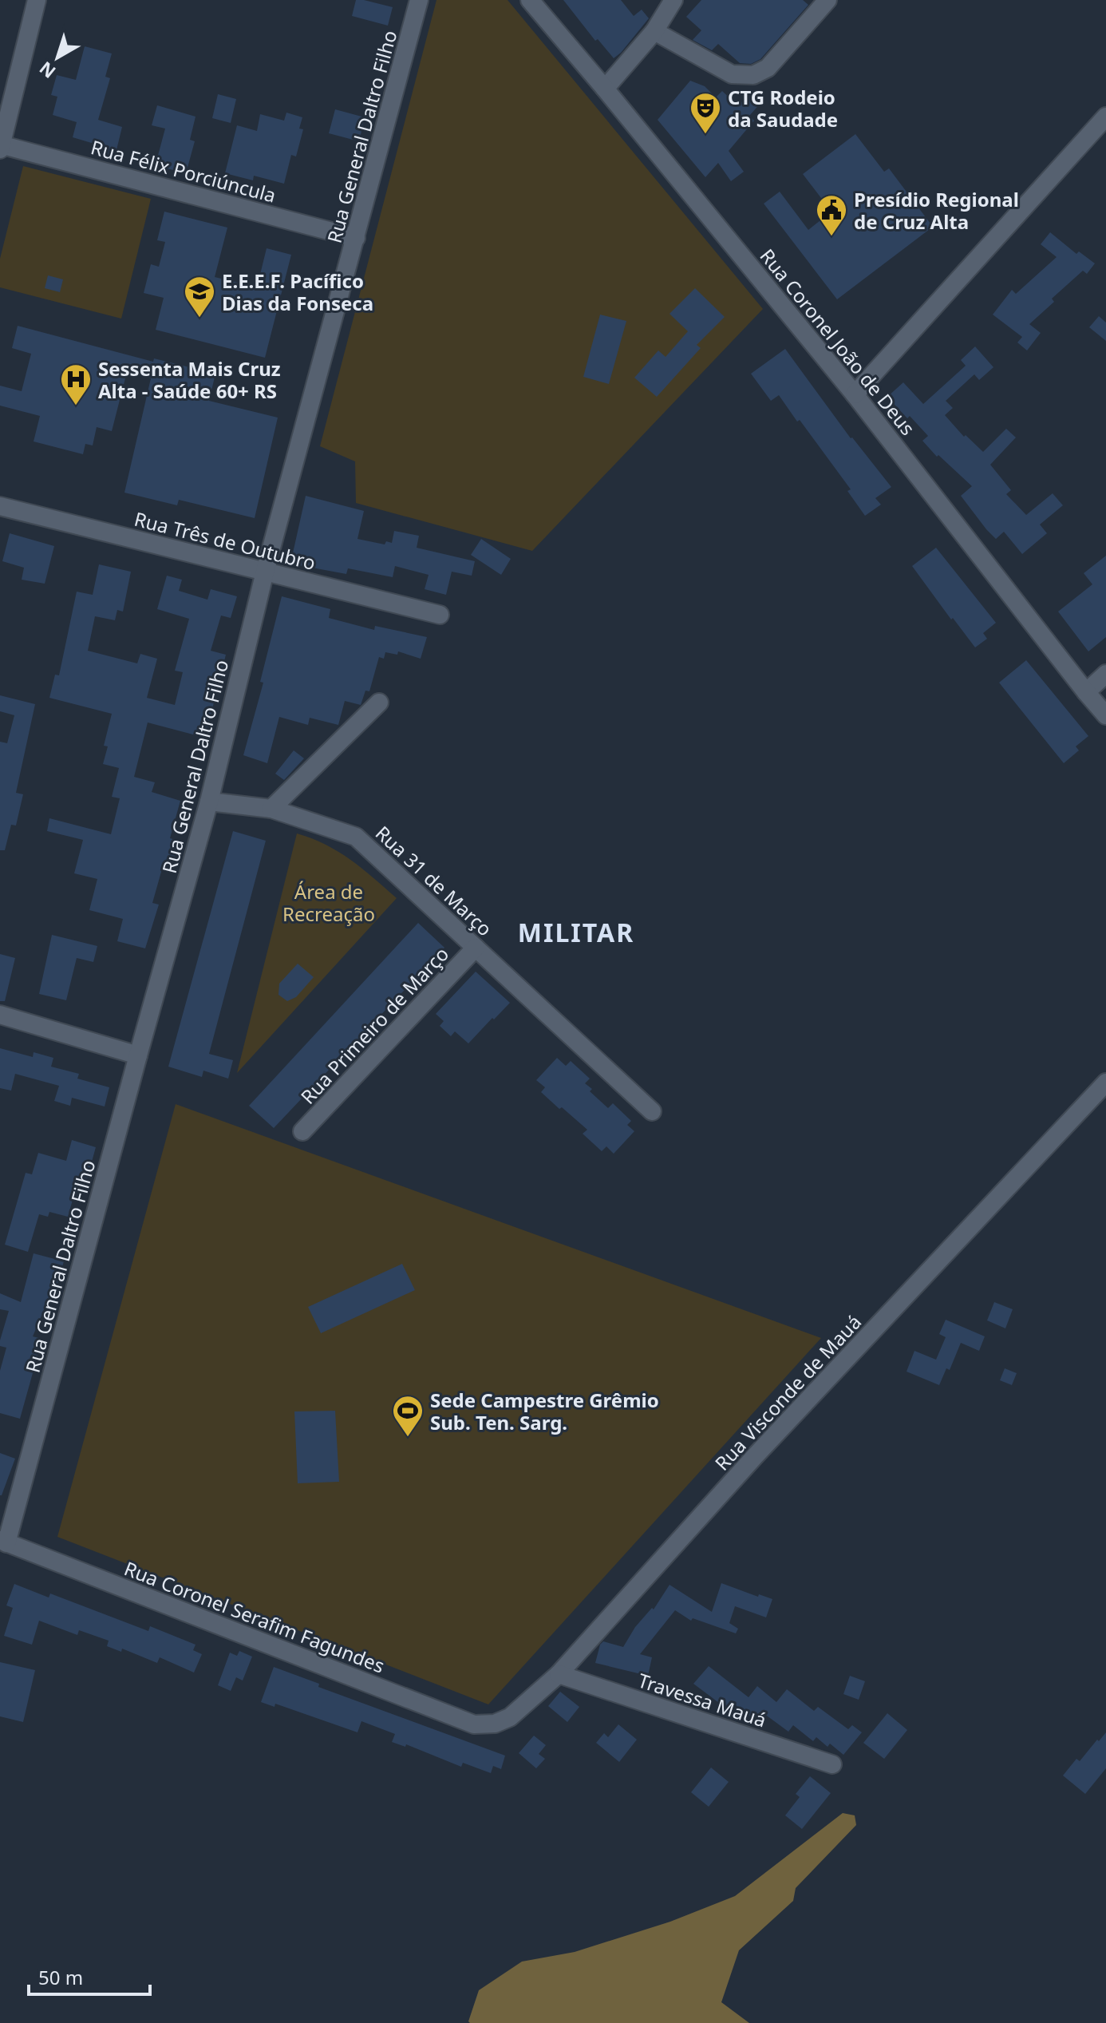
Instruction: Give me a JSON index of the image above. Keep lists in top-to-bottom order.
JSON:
{
  "streets": {
    "street": [
      "Rua General Daltro Filho",
      "Rua Félix Porciúncula",
      "Rua Coronel João de Deus",
      "Rua Três de Outubro",
      "Rua 31 de Março",
      "Rua Primeiro de Março",
      "Rua Visconde de Mauá",
      "Rua Coronel Serafim Fagundes",
      "Travessa Mauá"
    ]
  },
  "crossings": [
    ["Rua General Daltro Filho", "Rua Félix Porciúncula"],
    ["Rua General Daltro Filho", "Rua Três de Outubro"],
    ["Rua General Daltro Filho", "Rua 31 de Março"],
    ["Rua General Daltro Filho", "Rua Coronel Serafim Fagundes"],
    ["Rua 31 de Março", "Rua Primeiro de Março"],
    ["Rua Visconde de Mauá", "Rua Coronel Serafim Fagundes"],
    ["Rua Visconde de Mauá", "Travessa Mauá"]
  ],
  "districts": ["MILITAR"],
  "parks": ["Área de Recreação"],
  "places": {
    "theatre": ["CTG Rodeio da Saudade"],
    "public building": ["Presídio Regional de Cruz Alta"],
    "school or university": ["E.E.E.F. Pacífico Dias da Fonseca"],
    "hospital": ["Sessenta Mais Cruz Alta - Saúde 60+ RS"],
    "sports": ["Sede Campestre Grêmio Sub. Ten. Sarg."]
  },
  "scale_bar": "50 m",
  "north": "bottom left"
}
